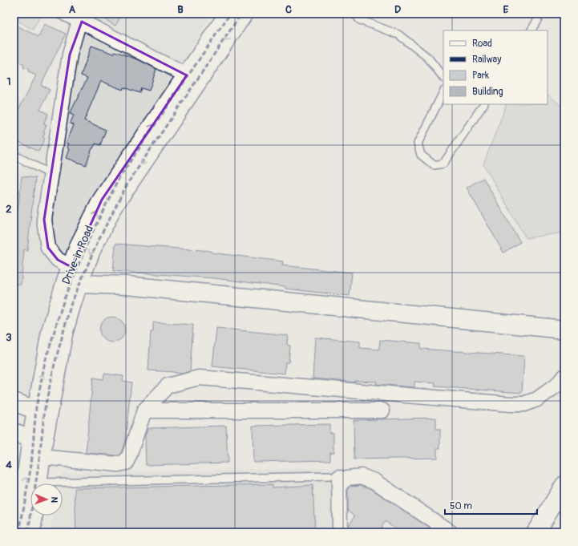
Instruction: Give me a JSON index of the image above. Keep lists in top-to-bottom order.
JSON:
{
  "streets": {
    "main road": ["Drive-in Road"]
  },
  "legend": [
    "Road",
    "Railway",
    "Park",
    "Building"
  ],
  "scale_bar": "50 m",
  "north": "right",
  "grid": {
    "columns": [
      "A",
      "B",
      "C",
      "D",
      "E"
    ],
    "rows": [
      "1",
      "2",
      "3",
      "4"
    ]
  }
}
